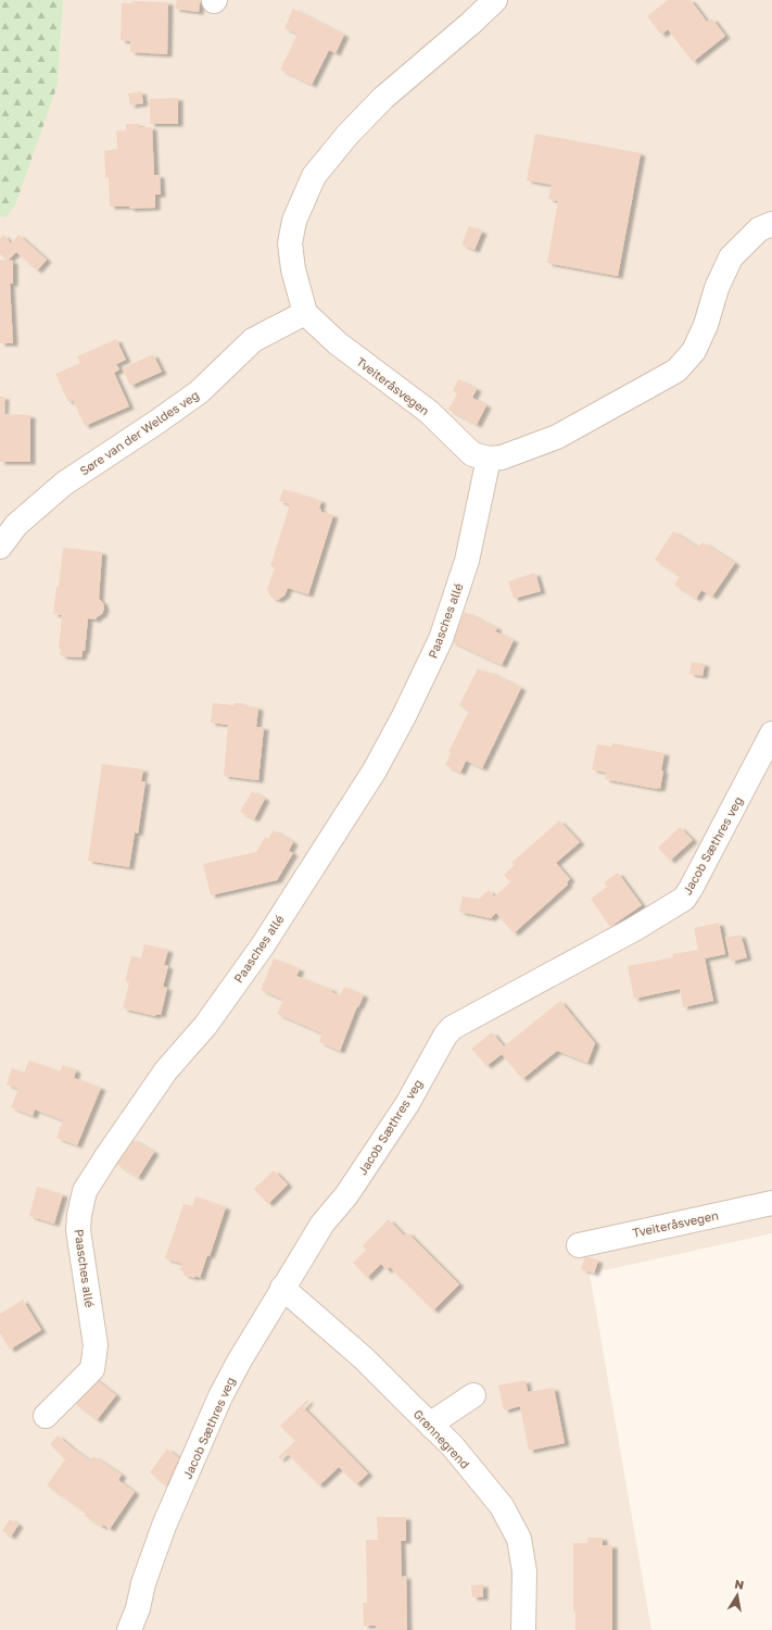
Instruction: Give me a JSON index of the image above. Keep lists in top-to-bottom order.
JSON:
{
  "streets": {
    "street": [
      "Tveiteråsvegen",
      "Søre van der Weldes veg",
      "Paasches allé",
      "Jacob Sæthres veg",
      "Grønnegrend"
    ]
  },
  "crossings": [
    ["Tveiteråsvegen", "Søre van der Weldes veg"],
    ["Tveiteråsvegen", "Paasches allé"],
    ["Jacob Sæthres veg", "Grønnegrend"]
  ],
  "north": "top"
}
